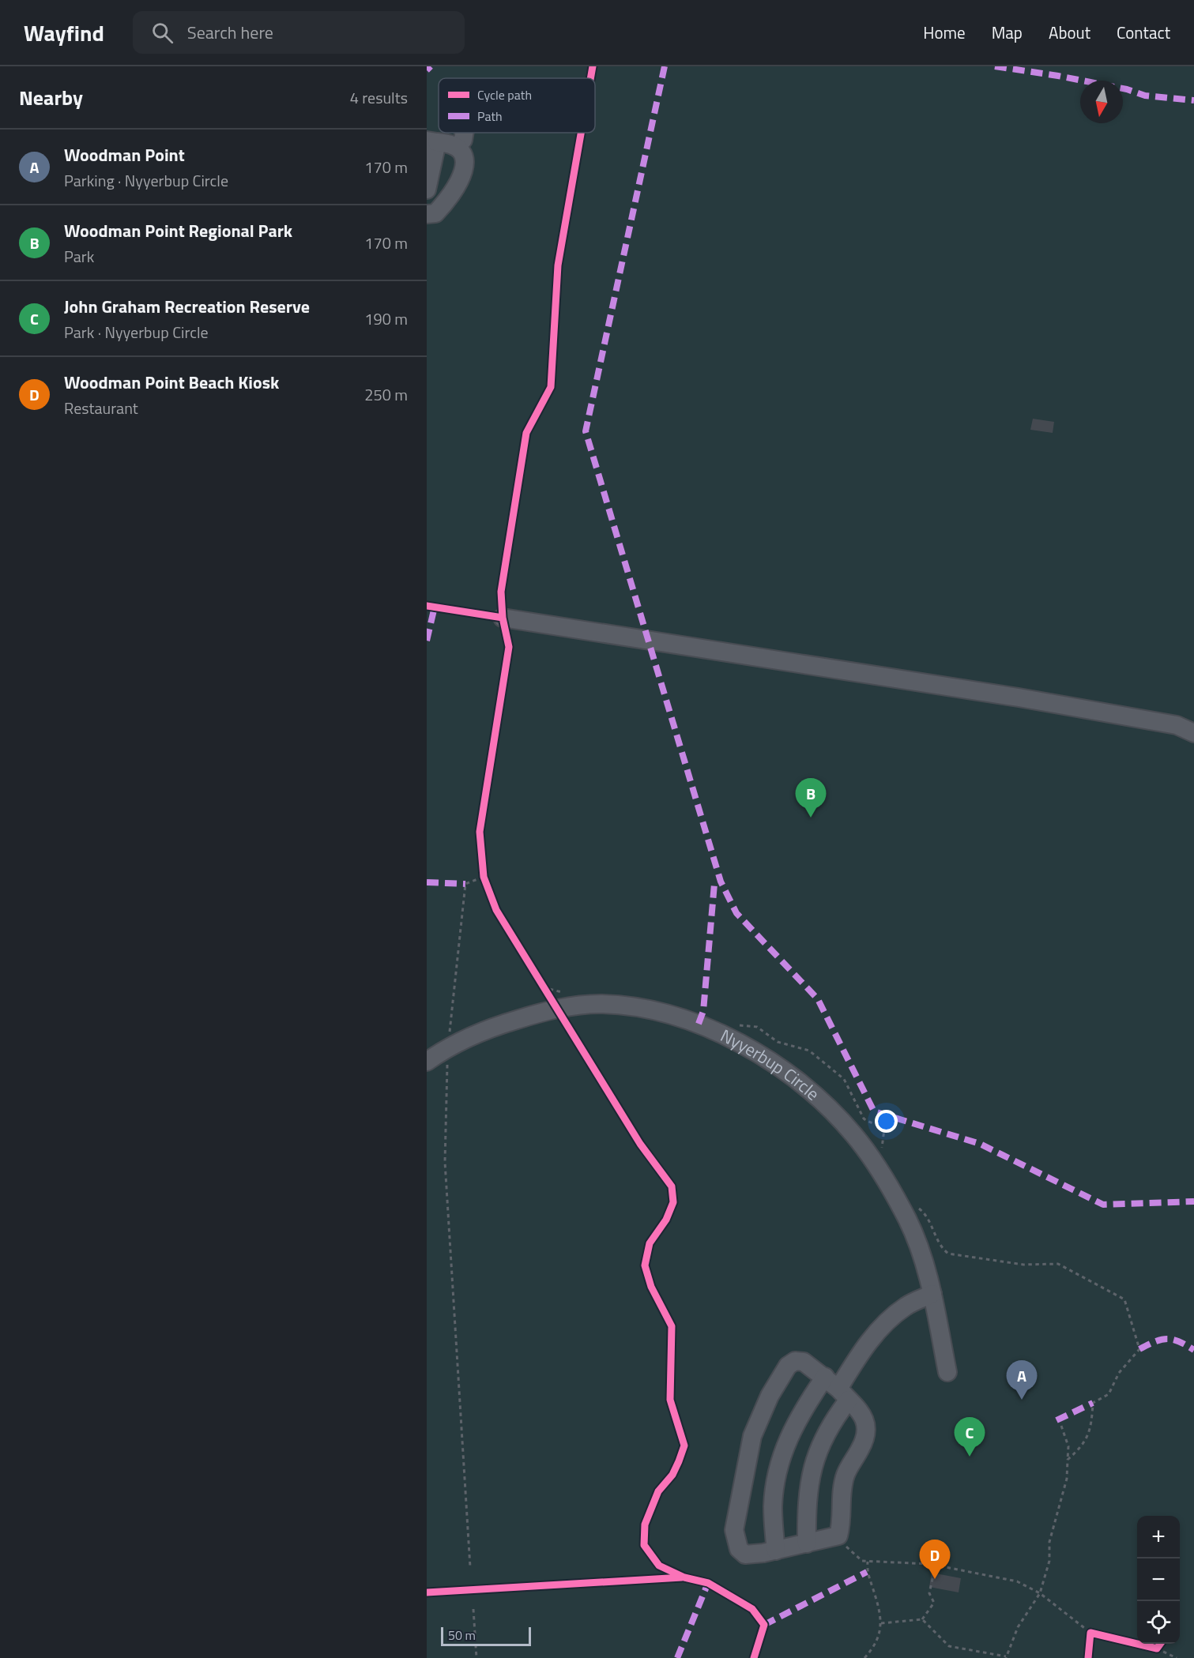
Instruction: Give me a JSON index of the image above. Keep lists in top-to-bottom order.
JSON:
{
  "streets": {
    "street": ["Nyyerbup Circle"]
  },
  "legend": ["Cycle path", "Path"],
  "scale_bar": "50 m",
  "north": "bottom",
  "page": {
    "header": "Wayfind",
    "search": "Search here",
    "nav": [
      "Home",
      "Map",
      "About",
      "Contact"
    ],
    "heading": ["Nearby", "4 results"],
    "list": [
      {
        "mark": "A",
        "name": "Woodman Point",
        "note": "Parking · Nyyerbup Circle",
        "value": "170 m"
      },
      {
        "mark": "B",
        "name": "Woodman Point Regional Park",
        "note": "Park",
        "value": "170 m"
      },
      {
        "mark": "C",
        "name": "John Graham Recreation Reserve",
        "note": "Park · Nyyerbup Circle",
        "value": "190 m"
      },
      {
        "mark": "D",
        "name": "Woodman Point Beach Kiosk",
        "note": "Restaurant",
        "value": "250 m"
      }
    ],
    "pins": [
      "B",
      "A",
      "C",
      "D"
    ],
    "map_buttons": ["+", "−"],
    "scale": "50 m"
  }
}
